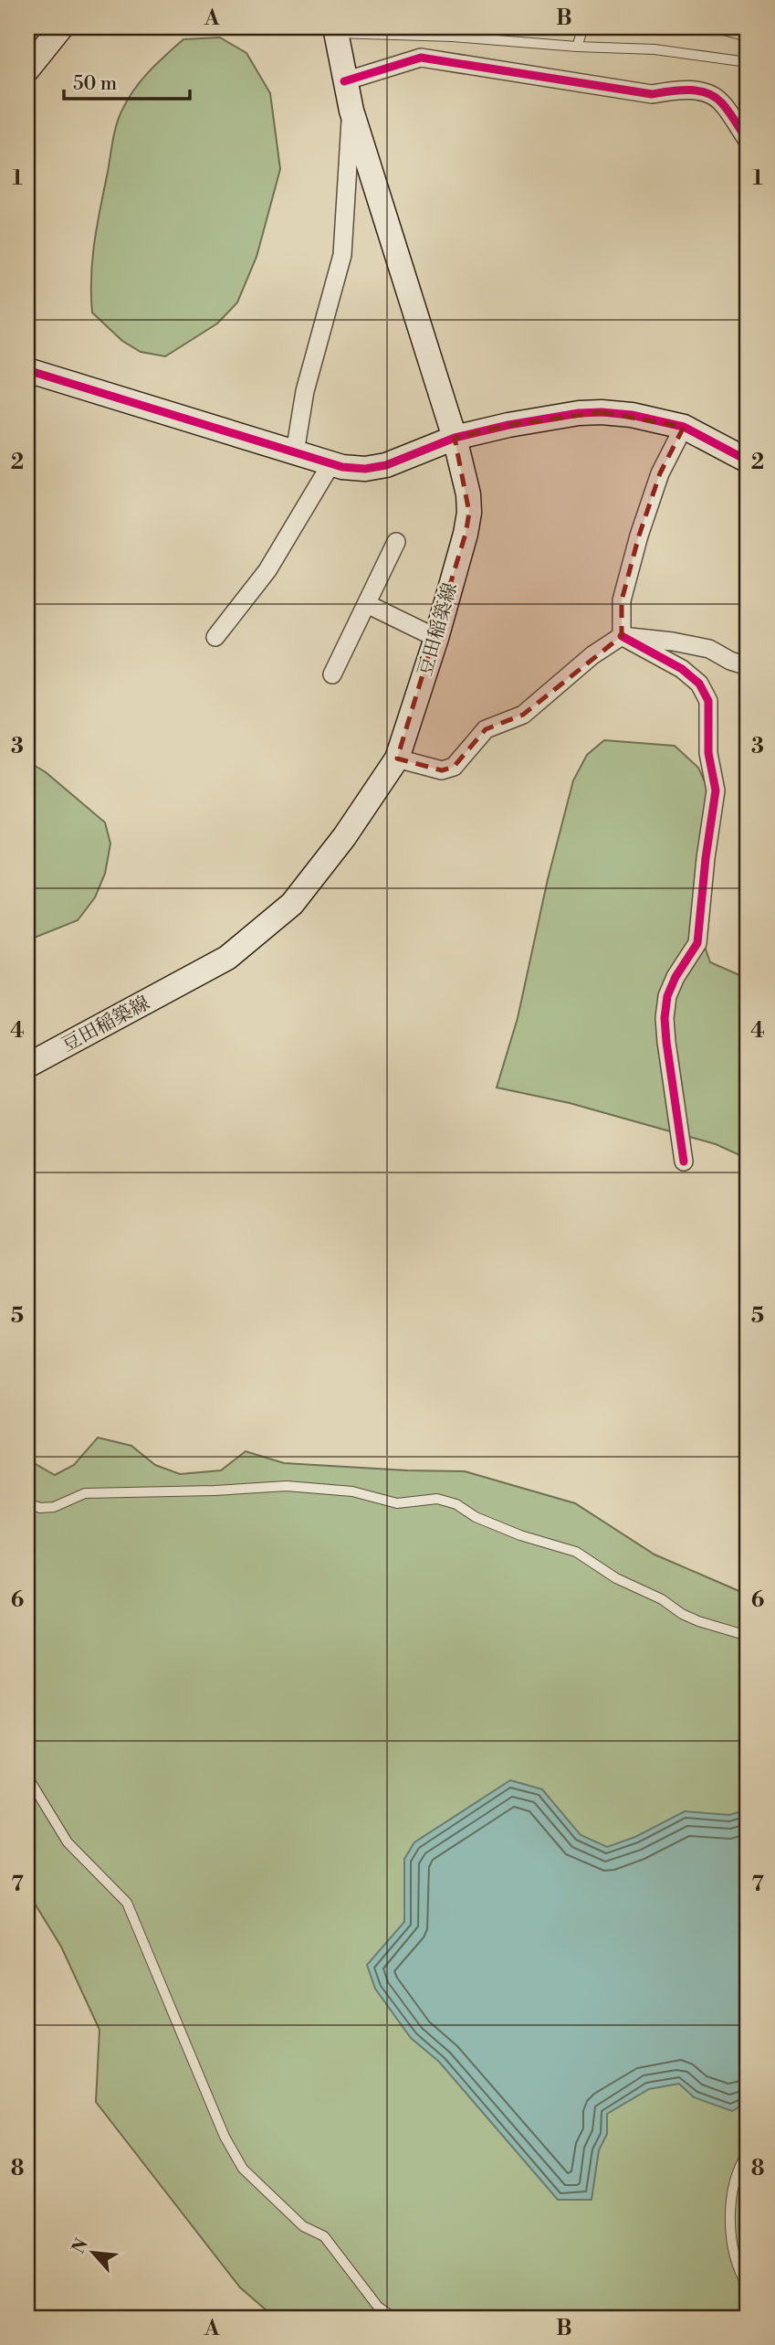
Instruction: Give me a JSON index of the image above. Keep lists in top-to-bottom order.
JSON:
{
  "streets": {
    "main road": ["豆田稲築線"]
  },
  "scale_bar": "50 m",
  "north": "top left",
  "grid": {
    "columns": ["A", "B"],
    "rows": [
      "1",
      "2",
      "3",
      "4",
      "5",
      "6",
      "7",
      "8"
    ]
  }
}
